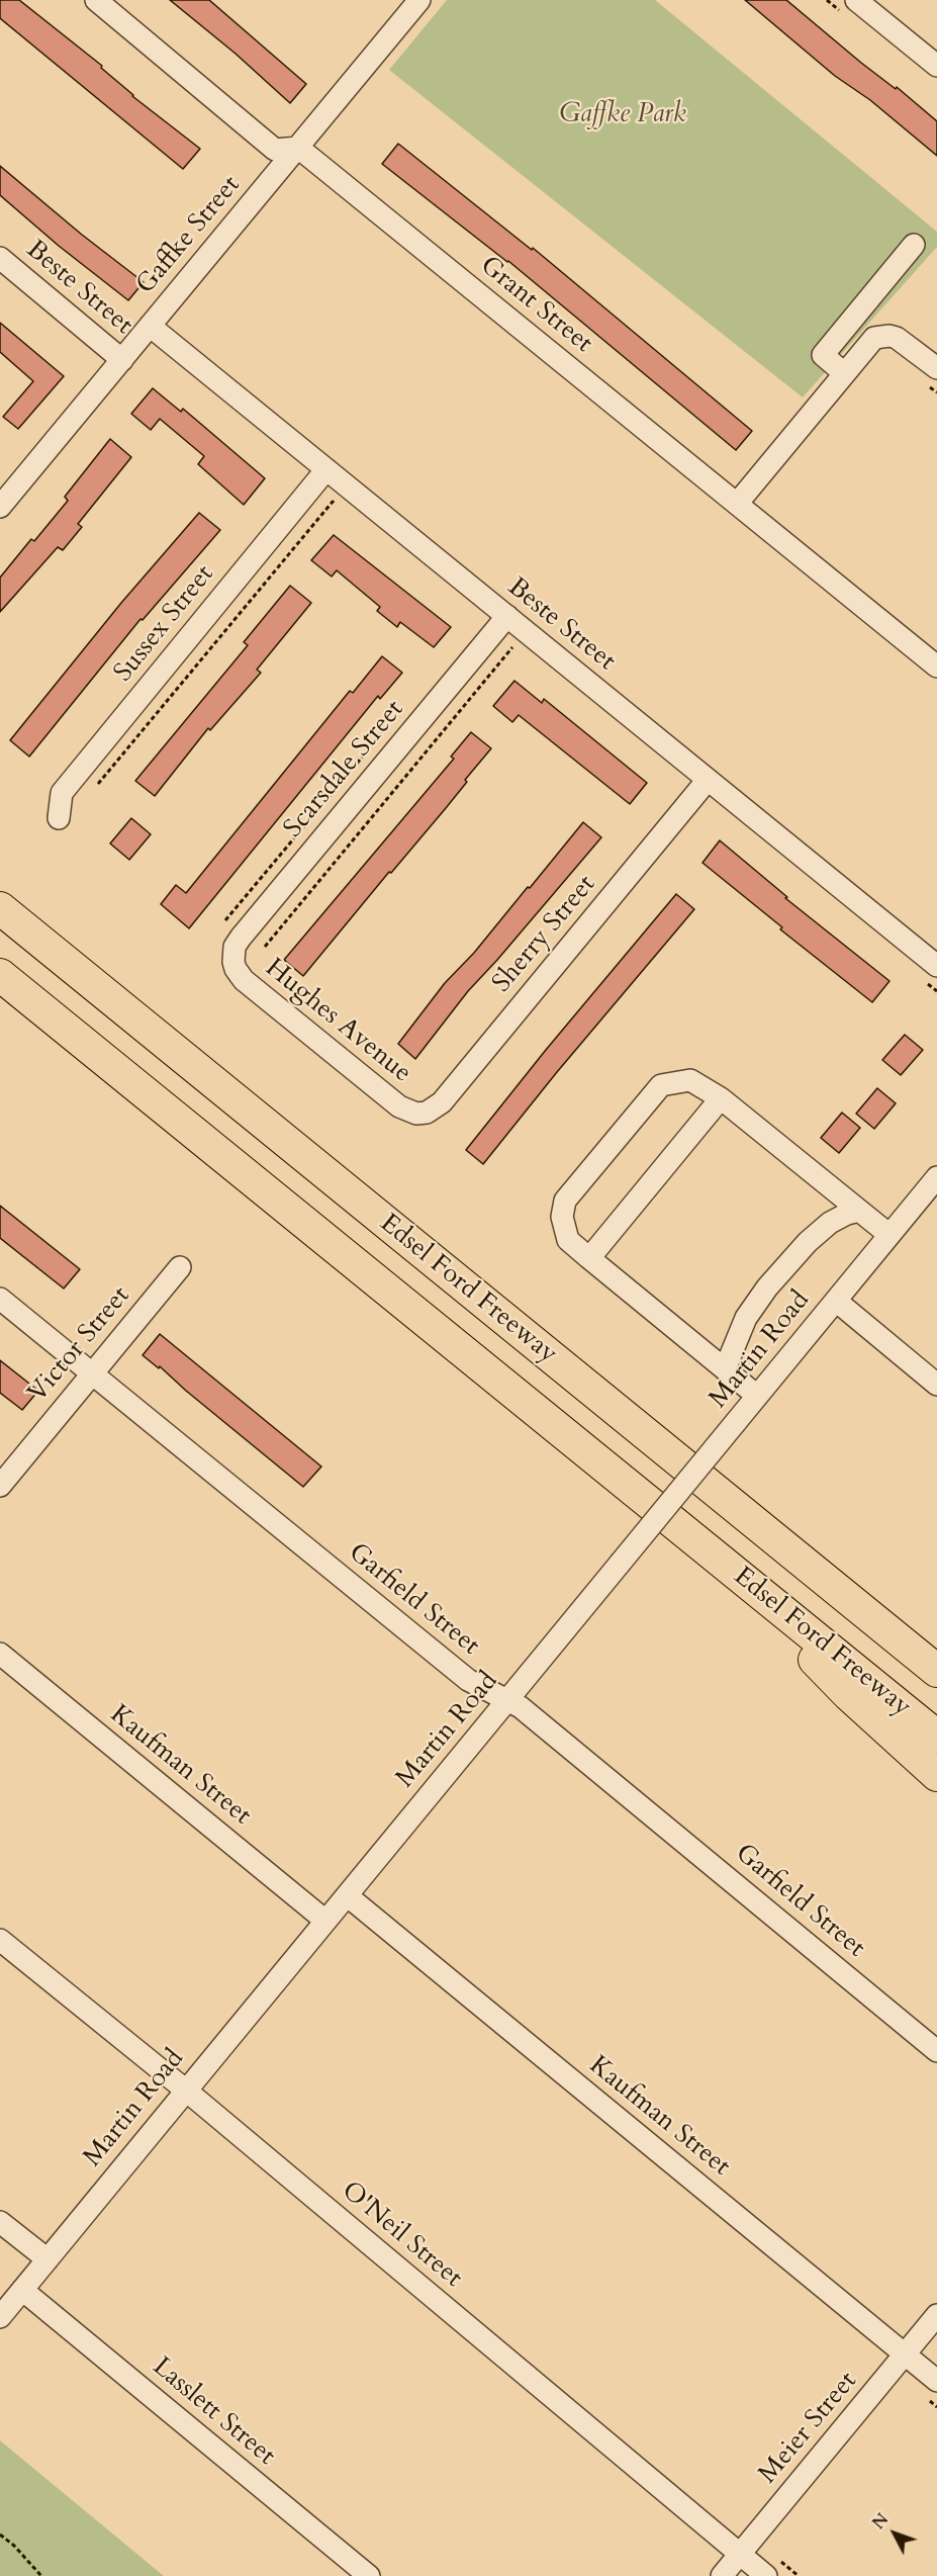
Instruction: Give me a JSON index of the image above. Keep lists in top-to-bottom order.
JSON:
{
  "streets": {
    "highway": ["Edsel Ford Freeway"],
    "street": [
      "Gaffke Street",
      "Beste Street",
      "Grant Street",
      "Sussex Street",
      "Scarsdale Street",
      "Sherry Street",
      "Hughes Avenue",
      "Victor Street",
      "Martin Road",
      "Garfield Street",
      "Kaufman Street",
      "O'Neil Street",
      "Lasslett Street",
      "Meier Street"
    ]
  },
  "crossings": [
    ["Gaffke Street", "Beste Street"],
    ["Gaffke Street", "Grant Street"],
    ["Beste Street", "Sussex Street"],
    ["Beste Street", "Scarsdale Street"],
    ["Beste Street", "Sherry Street"],
    ["Scarsdale Street", "Hughes Avenue"],
    ["Sherry Street", "Hughes Avenue"],
    ["Victor Street", "Garfield Street"],
    ["Martin Road", "Garfield Street"],
    ["Martin Road", "Kaufman Street"],
    ["Martin Road", "O'Neil Street"],
    ["Martin Road", "Lasslett Street"],
    ["Kaufman Street", "Meier Street"],
    ["O'Neil Street", "Meier Street"]
  ],
  "parks": ["Gaffke Park"],
  "north": "top left"
}
